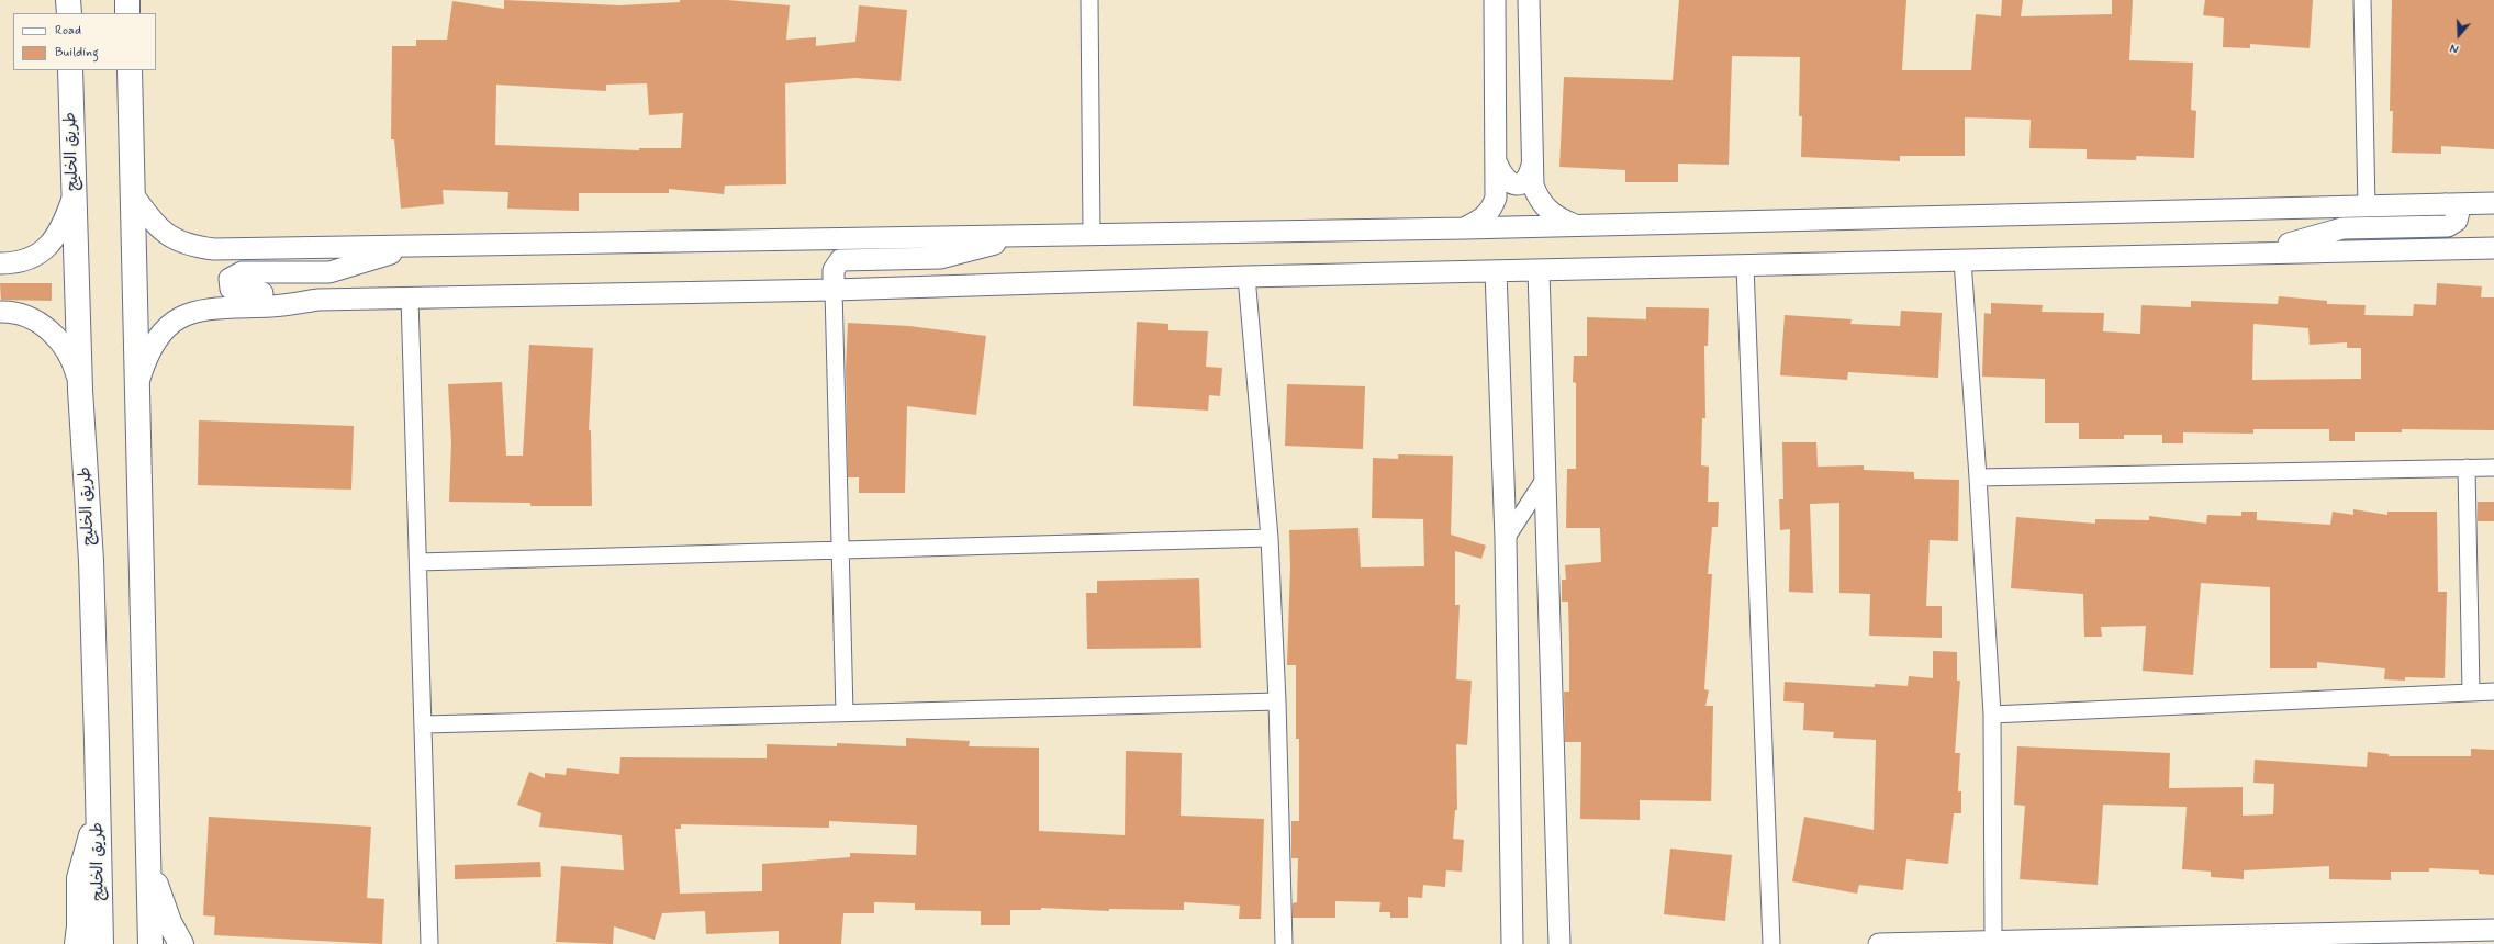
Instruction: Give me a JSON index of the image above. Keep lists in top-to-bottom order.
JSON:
{
  "streets": {
    "main road": ["طريق الخليج"]
  },
  "legend": ["Road", "Building"],
  "north": "bottom"
}
